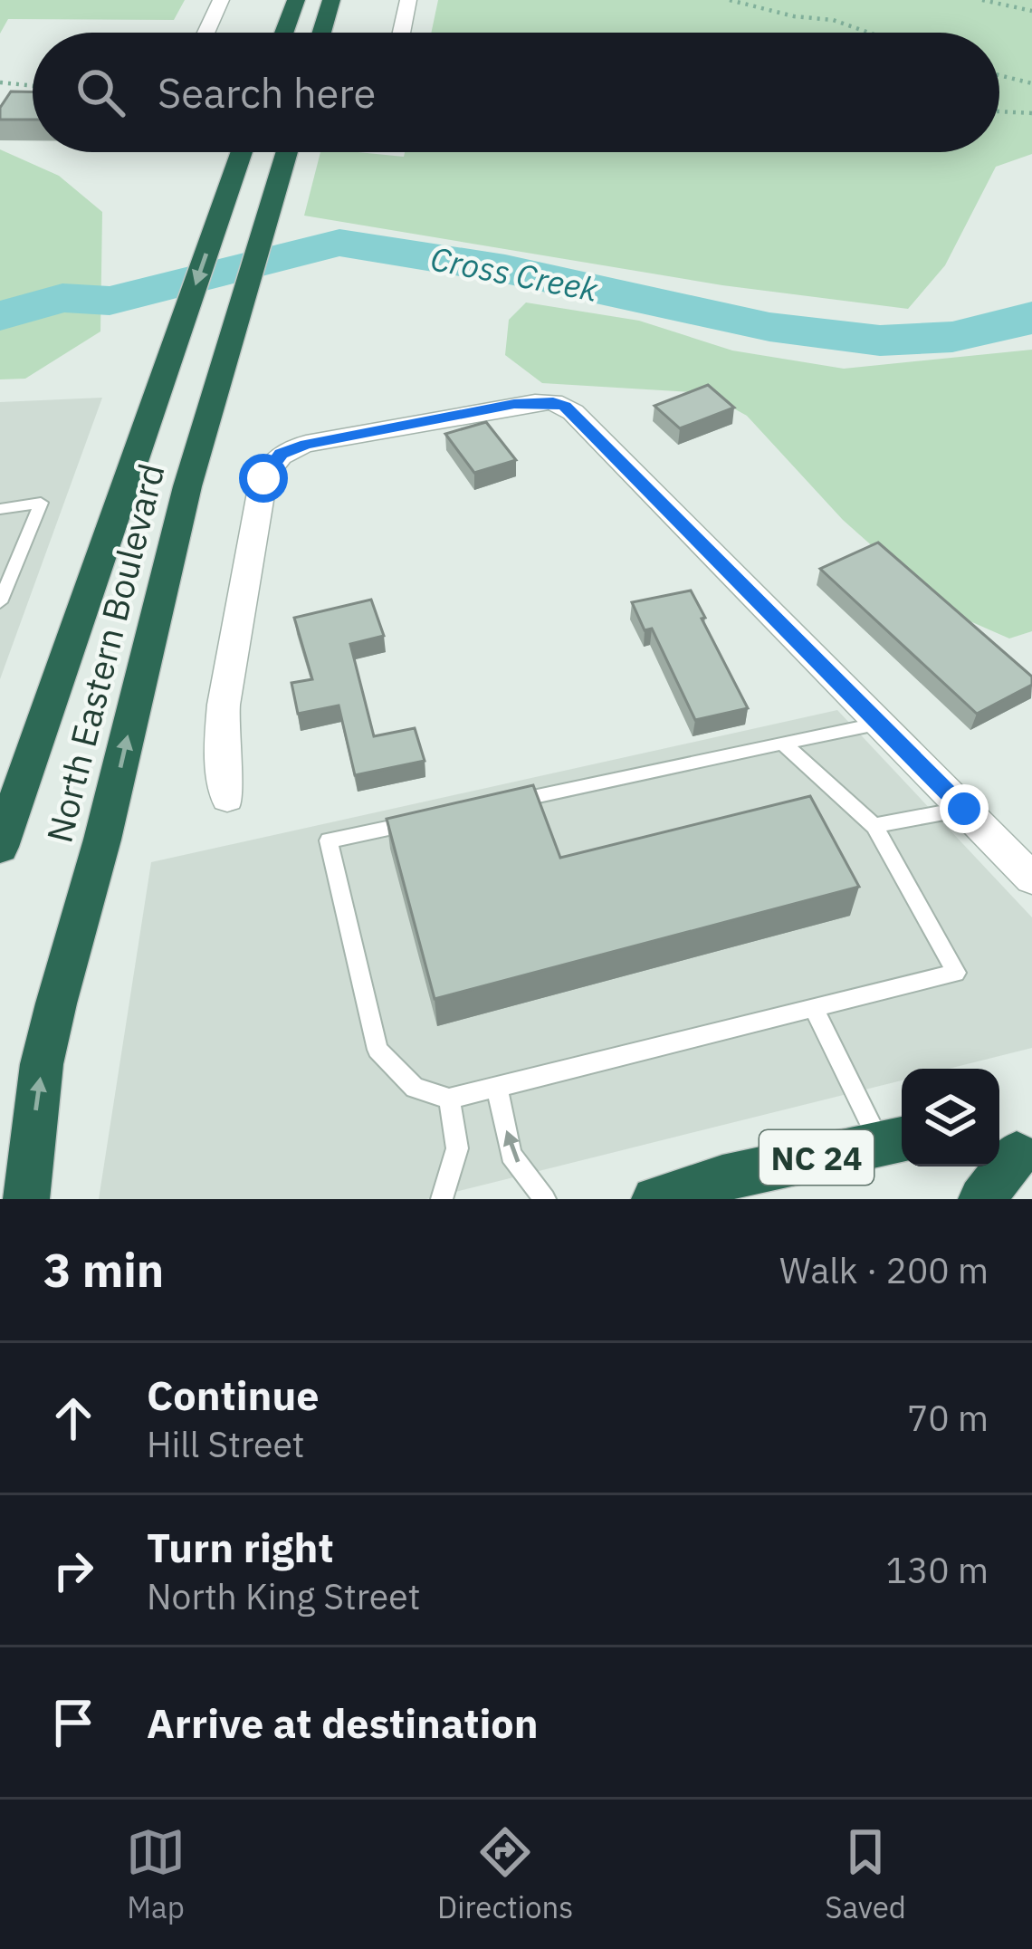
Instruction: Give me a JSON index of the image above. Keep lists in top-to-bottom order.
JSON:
{
  "streets": {
    "highway": ["North Eastern Boulevard", "NC 24"]
  },
  "water": ["Cross Creek"],
  "page": {
    "search": "Search here",
    "heading": ["3 min", "Walk · 200 m"],
    "list": [
      ["Continue", "Hill Street", "70 m"],
      ["Turn right", "North King Street", "130 m"],
      "Arrive at destination"
    ],
    "nav": ["Map", "Directions", "Saved"]
  }
}
